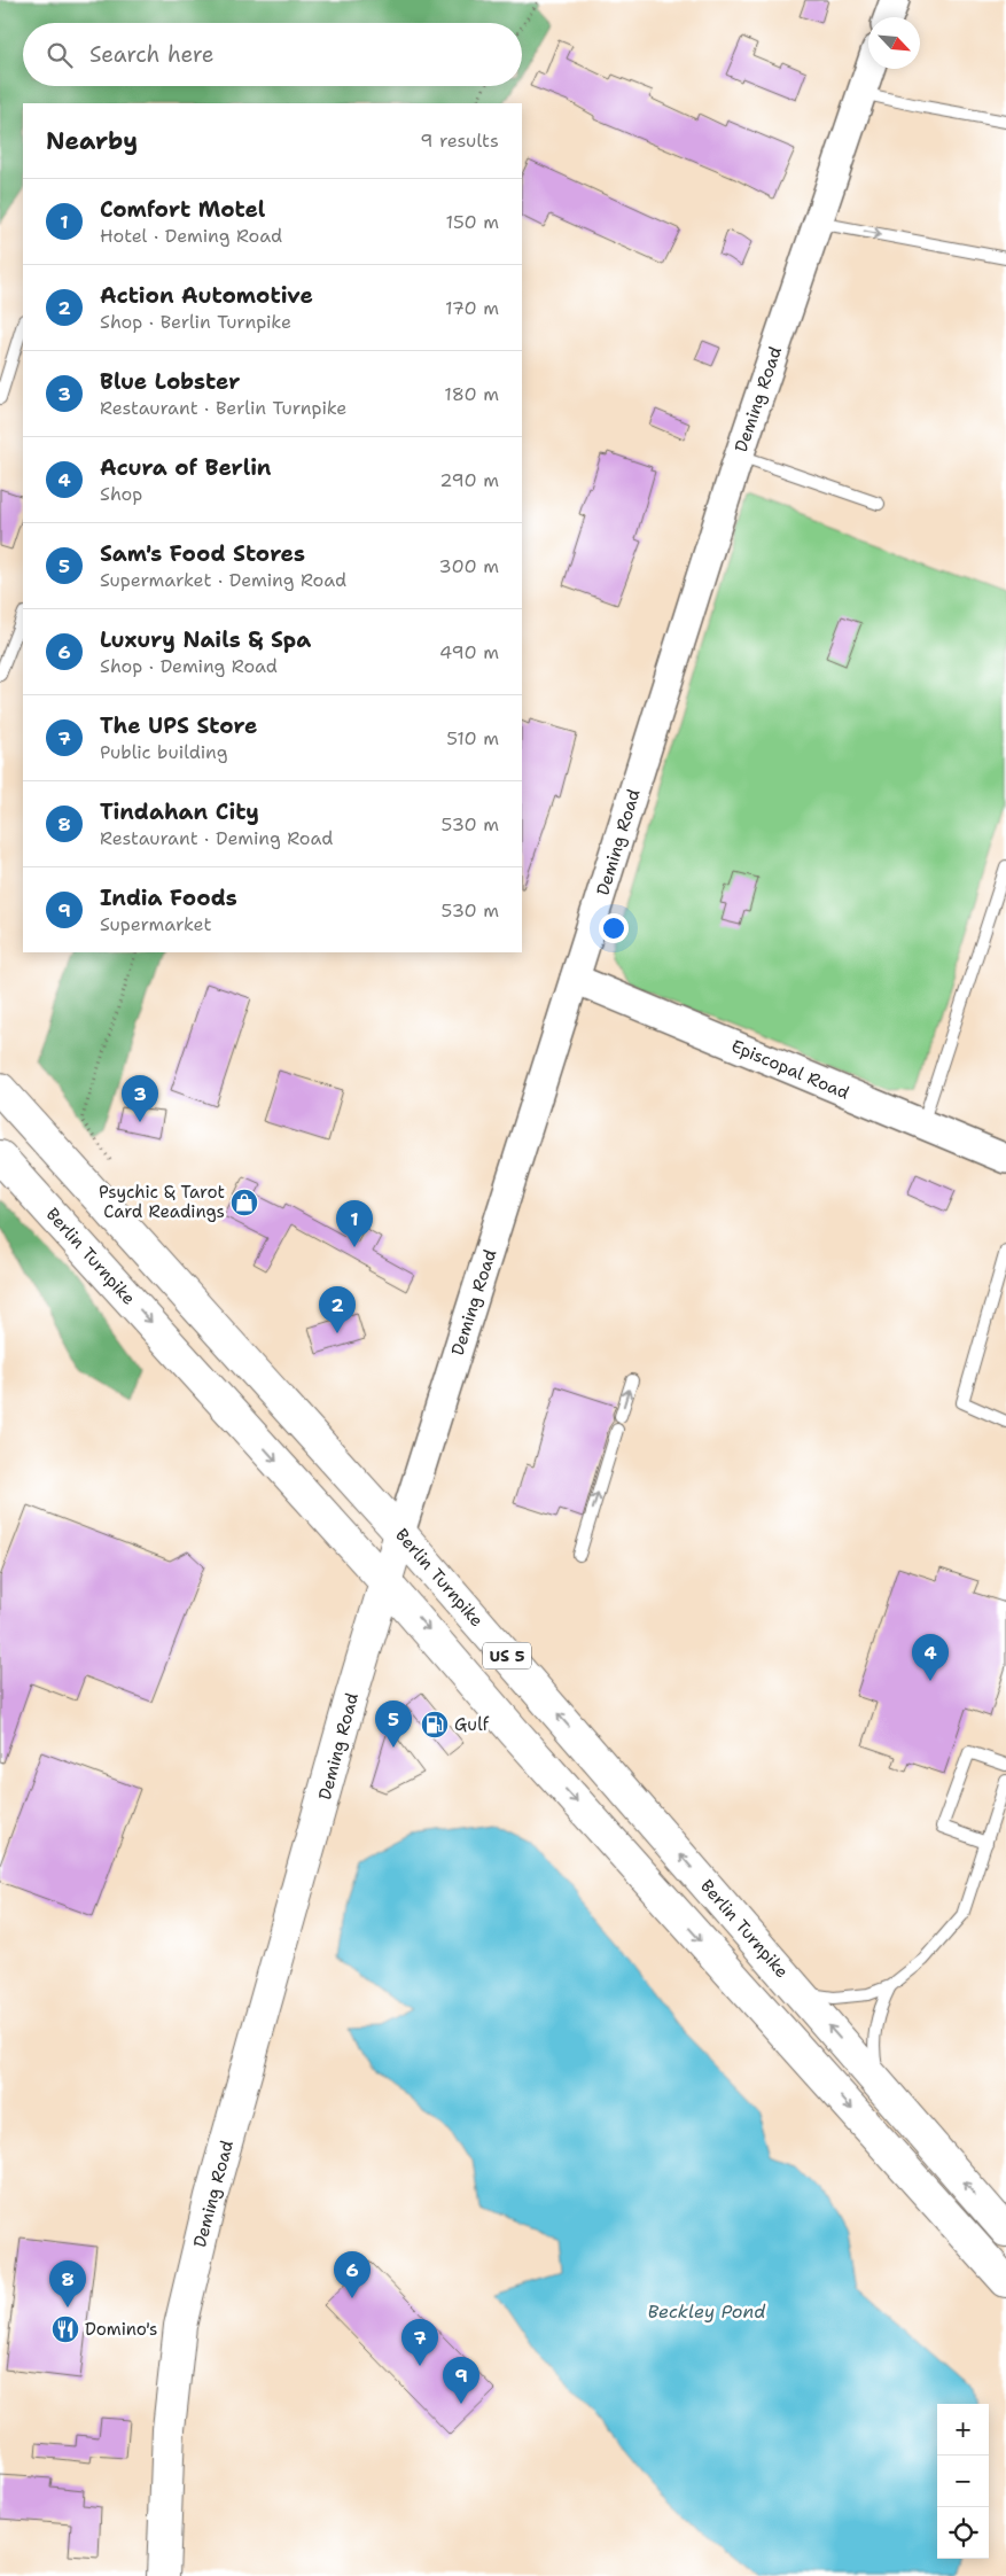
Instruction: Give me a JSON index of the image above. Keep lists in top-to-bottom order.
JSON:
{
  "streets": {
    "main road": ["Deming Road", "Berlin Turnpike", "US 5"],
    "street": ["Episcopal Road"]
  },
  "crossings": [
    ["Deming Road", "Episcopal Road"],
    ["Deming Road", "Berlin Turnpike"]
  ],
  "water": ["Beckley Pond"],
  "places": {
    "shop": ["Psychic & Tarot Card Readings"],
    "fuel station": ["Gulf"],
    "restaurant": ["Domino's"]
  },
  "north": "bottom right",
  "page": {
    "search": "Search here",
    "heading": ["Nearby", "9 results"],
    "list": [
      {
        "mark": "1",
        "name": "Comfort Motel",
        "note": "Hotel · Deming Road",
        "value": "150 m"
      },
      {
        "mark": "2",
        "name": "Action Automotive",
        "note": "Shop · Berlin Turnpike",
        "value": "170 m"
      },
      {
        "mark": "3",
        "name": "Blue Lobster",
        "note": "Restaurant · Berlin Turnpike",
        "value": "180 m"
      },
      {
        "mark": "4",
        "name": "Acura of Berlin",
        "note": "Shop",
        "value": "290 m"
      },
      {
        "mark": "5",
        "name": "Sam's Food Stores",
        "note": "Supermarket · Deming Road",
        "value": "300 m"
      },
      {
        "mark": "6",
        "name": "Luxury Nails & Spa",
        "note": "Shop · Deming Road",
        "value": "490 m"
      },
      {
        "mark": "7",
        "name": "The UPS Store",
        "note": "Public building",
        "value": "510 m"
      },
      {
        "mark": "8",
        "name": "Tindahan City",
        "note": "Restaurant · Deming Road",
        "value": "530 m"
      },
      {
        "mark": "9",
        "name": "India Foods",
        "note": "Supermarket",
        "value": "530 m"
      }
    ],
    "pins": [
      "3",
      "1",
      "2",
      "4",
      "5",
      "6",
      "8",
      "7",
      "9"
    ],
    "map_buttons": ["+", "−"]
  }
}
